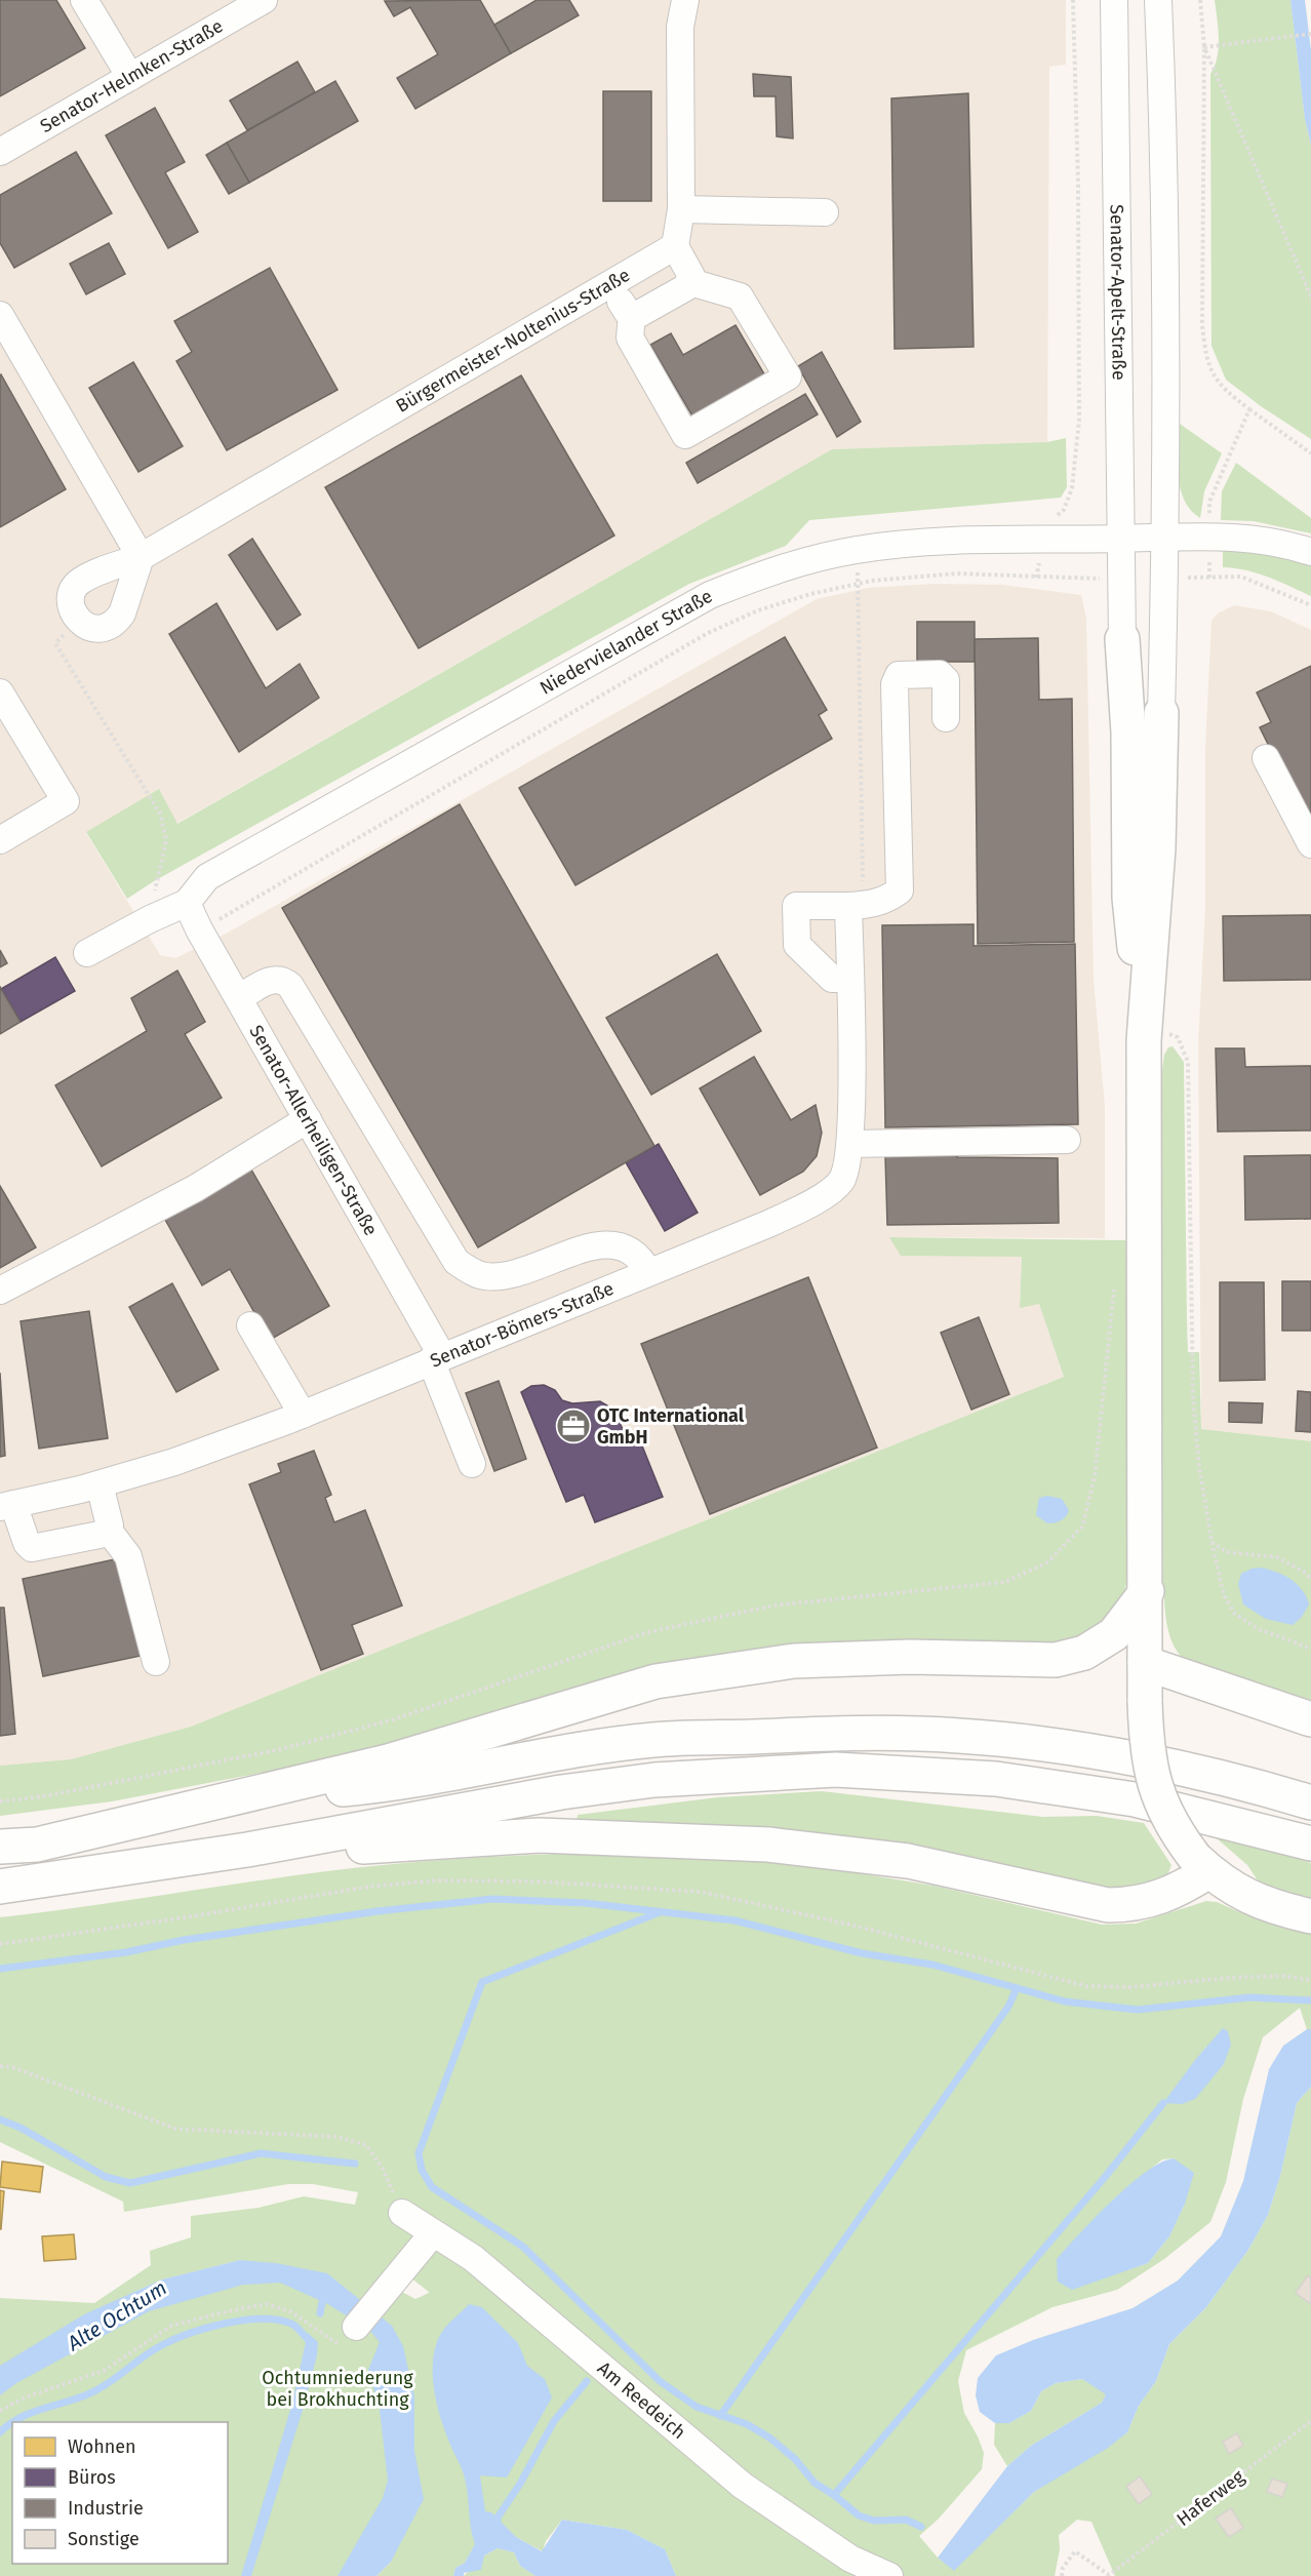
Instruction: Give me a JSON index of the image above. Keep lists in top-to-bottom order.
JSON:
{
  "streets": {
    "street": [
      "Senator-Helmken-Straße",
      "Senator-Apelt-Straße",
      "Bürgermeister-Noltenius-Straße",
      "Niedervielander Straße",
      "Senator-Allerheiligen-Straße",
      "Senator-Bömers-Straße",
      "Am Reedeich"
    ],
    "path": ["Haferweg"]
  },
  "crossings": [
    ["Senator-Apelt-Straße", "Niedervielander Straße"],
    ["Niedervielander Straße", "Senator-Allerheiligen-Straße"],
    ["Senator-Allerheiligen-Straße", "Senator-Bömers-Straße"]
  ],
  "water": ["Alte Ochtum"],
  "parks": ["Ochtumniederung bei Brokhuchting"],
  "places": {
    "office": ["OTC International GmbH"]
  },
  "legend": [
    "Wohnen",
    "Büros",
    "Industrie",
    "Sonstige"
  ]
}
